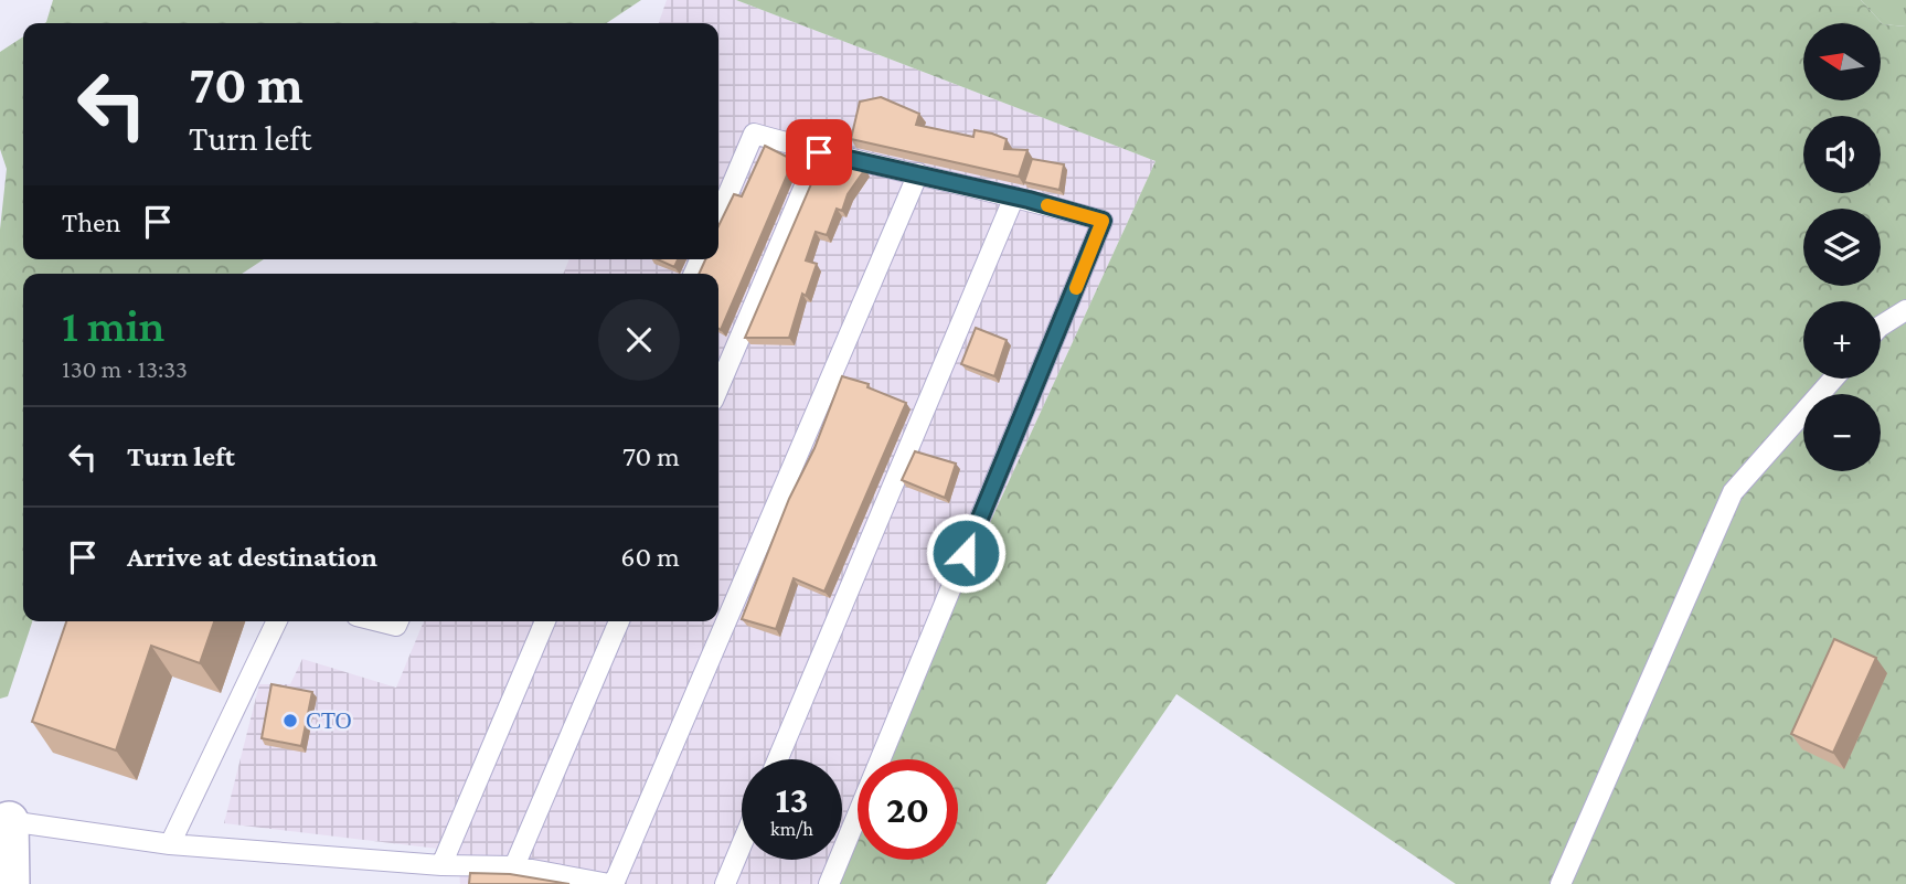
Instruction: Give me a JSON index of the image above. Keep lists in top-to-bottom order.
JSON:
{
  "places": ["СТО"],
  "north": "left",
  "page": {
    "map_buttons": ["+", "−"],
    "turn": ["70 m", "Turn left"],
    "then": "Then",
    "heading": ["1 min", "130 m · 13:33"],
    "list": [
      {
        "name": "Turn left",
        "value": "70 m"
      },
      {
        "name": "Arrive at destination",
        "value": "60 m"
      }
    ],
    "speed": "13 km/h",
    "limit": "20"
  }
}
